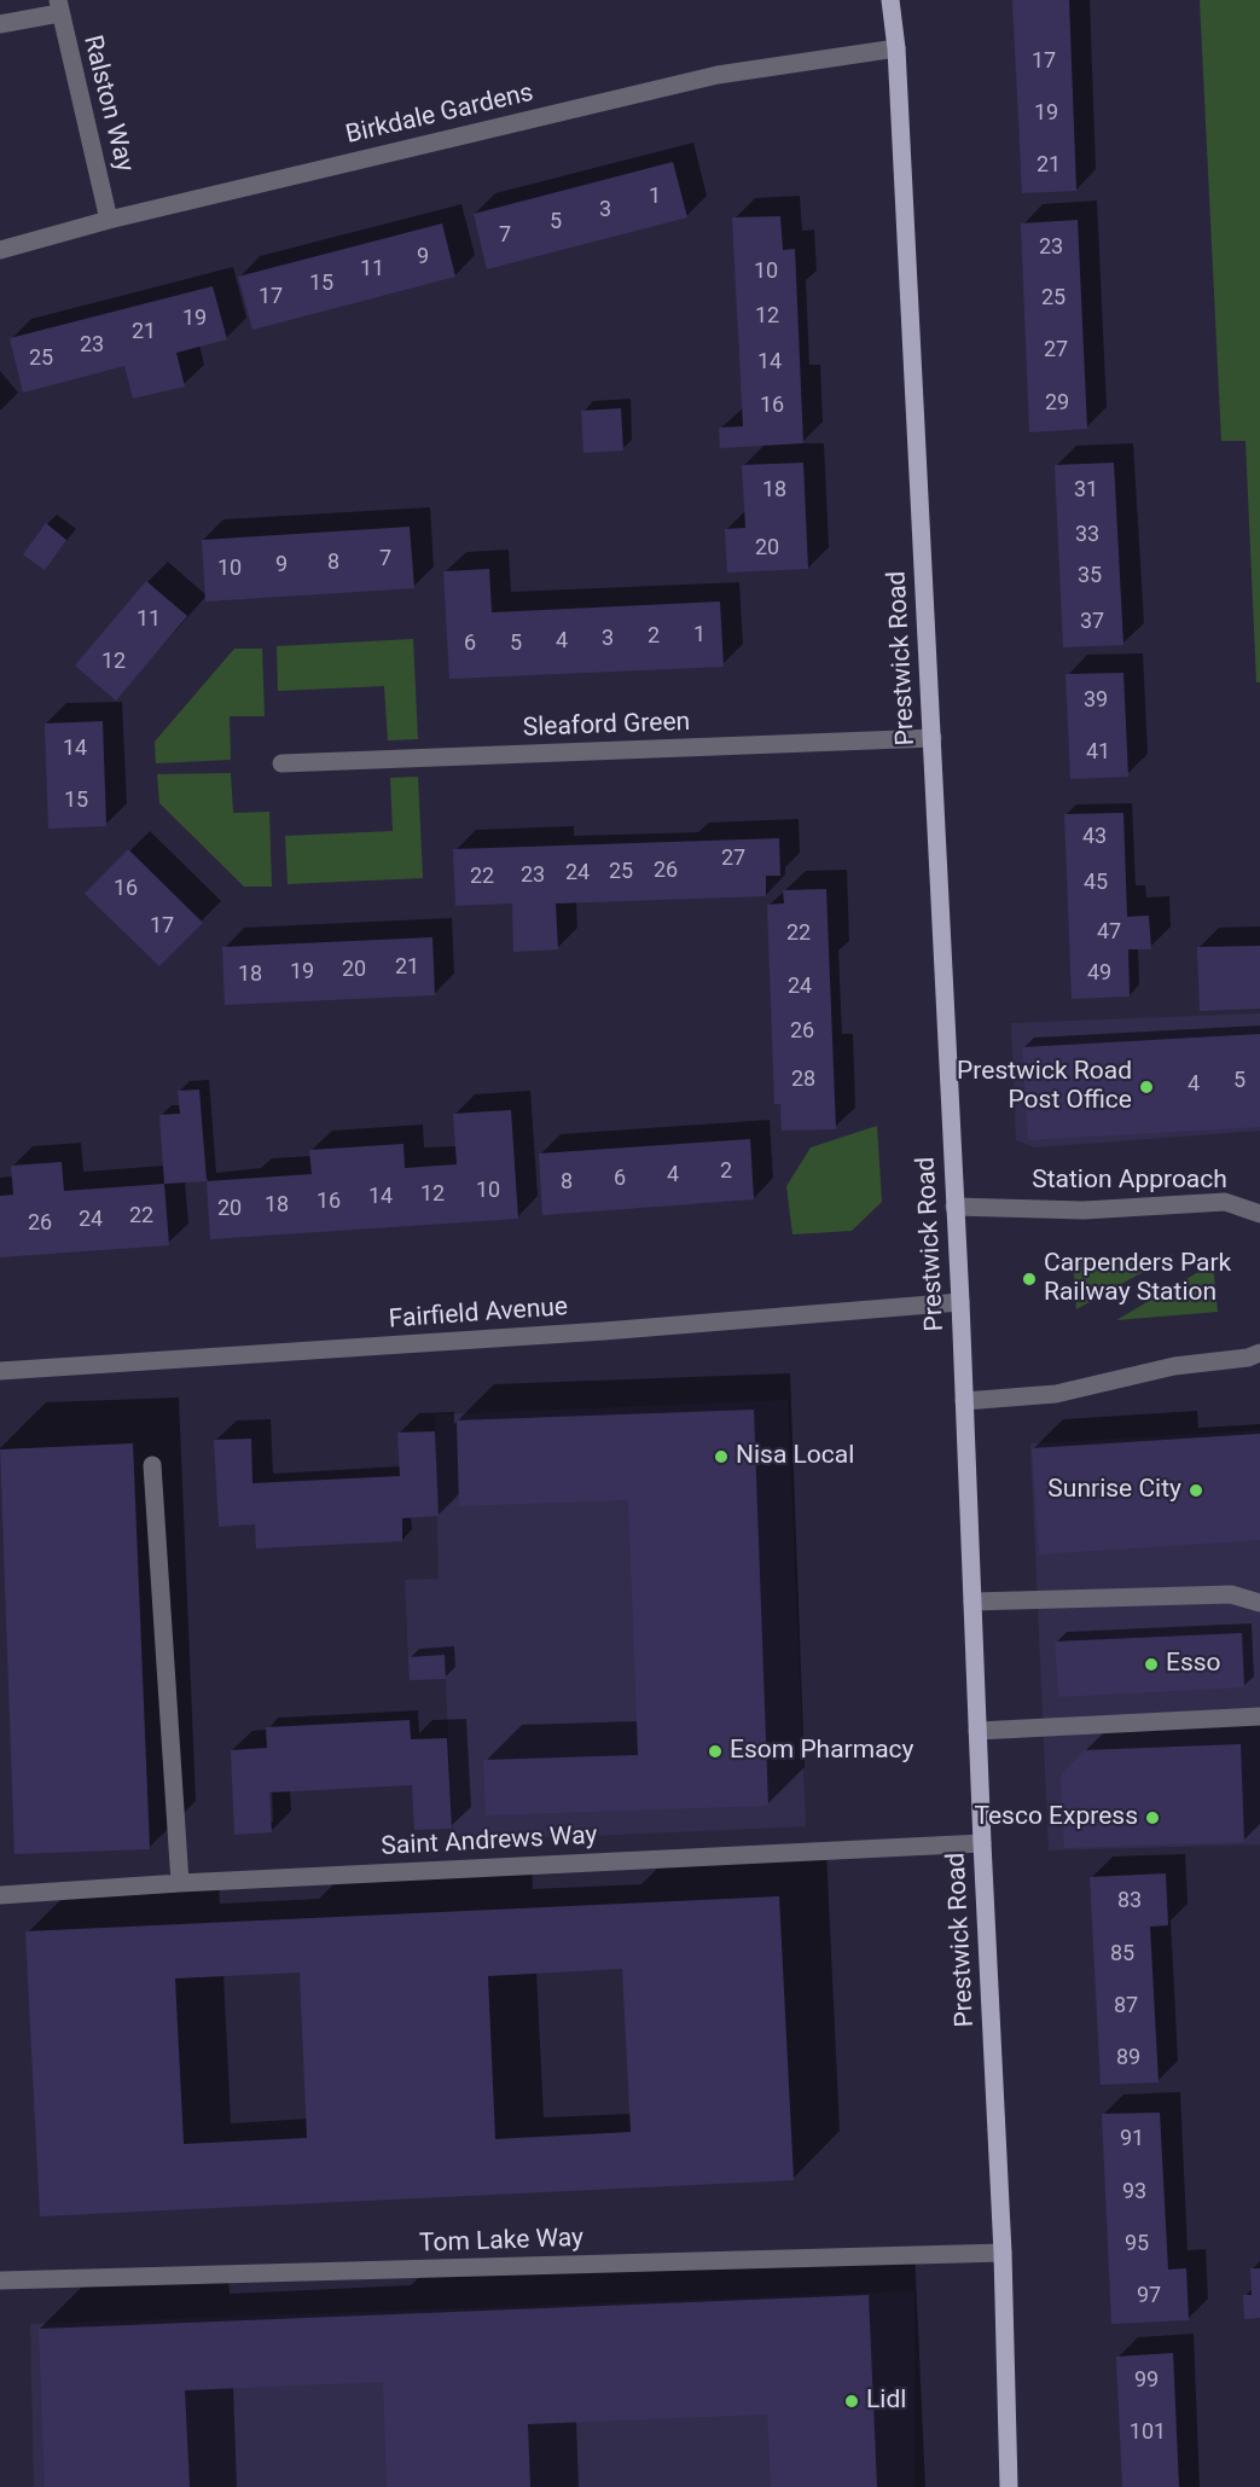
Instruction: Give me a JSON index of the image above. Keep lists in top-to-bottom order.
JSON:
{
  "streets": {
    "main road": ["Prestwick Road"],
    "street": [
      "Ralston Way",
      "Birkdale Gardens",
      "Sleaford Green",
      "Station Approach",
      "Fairfield Avenue",
      "Saint Andrews Way",
      "Tom Lake Way"
    ]
  },
  "crossings": [
    ["Ralston Way", "Birkdale Gardens"],
    ["Birkdale Gardens", "Prestwick Road"],
    ["Prestwick Road", "Sleaford Green"],
    ["Prestwick Road", "Station Approach"],
    ["Prestwick Road", "Fairfield Avenue"],
    ["Prestwick Road", "Saint Andrews Way"],
    ["Prestwick Road", "Tom Lake Way"]
  ],
  "places": [
    "Prestwick Road Post Office",
    "Carpenders Park Railway Station",
    "Nisa Local",
    "Sunrise City",
    "Esso",
    "Esom Pharmacy",
    "Tesco Express",
    "Lidl"
  ],
  "house_numbers": [
    "17",
    "19",
    "21",
    "1",
    "3",
    "5",
    "7",
    "23",
    "9",
    "11",
    "10",
    "15",
    "17",
    "25",
    "12",
    "19",
    "21",
    "23",
    "27",
    "25",
    "14",
    "29",
    "16",
    "18",
    "31",
    "33",
    "20",
    "7",
    "8",
    "9",
    "10",
    "35",
    "11",
    "37",
    "1",
    "2",
    "3",
    "4",
    "6",
    "5",
    "12",
    "39",
    "14",
    "41",
    "15",
    "43",
    "27",
    "26",
    "25",
    "24",
    "23",
    "22",
    "45",
    "16",
    "17",
    "47",
    "22",
    "21",
    "20",
    "19",
    "49",
    "18",
    "24",
    "26",
    "28",
    "5",
    "4",
    "2",
    "4",
    "6",
    "8",
    "10",
    "12",
    "14",
    "16",
    "18",
    "20",
    "22",
    "24",
    "26",
    "83",
    "85",
    "87",
    "89",
    "91",
    "93",
    "95",
    "97",
    "99",
    "101"
  ]
}
